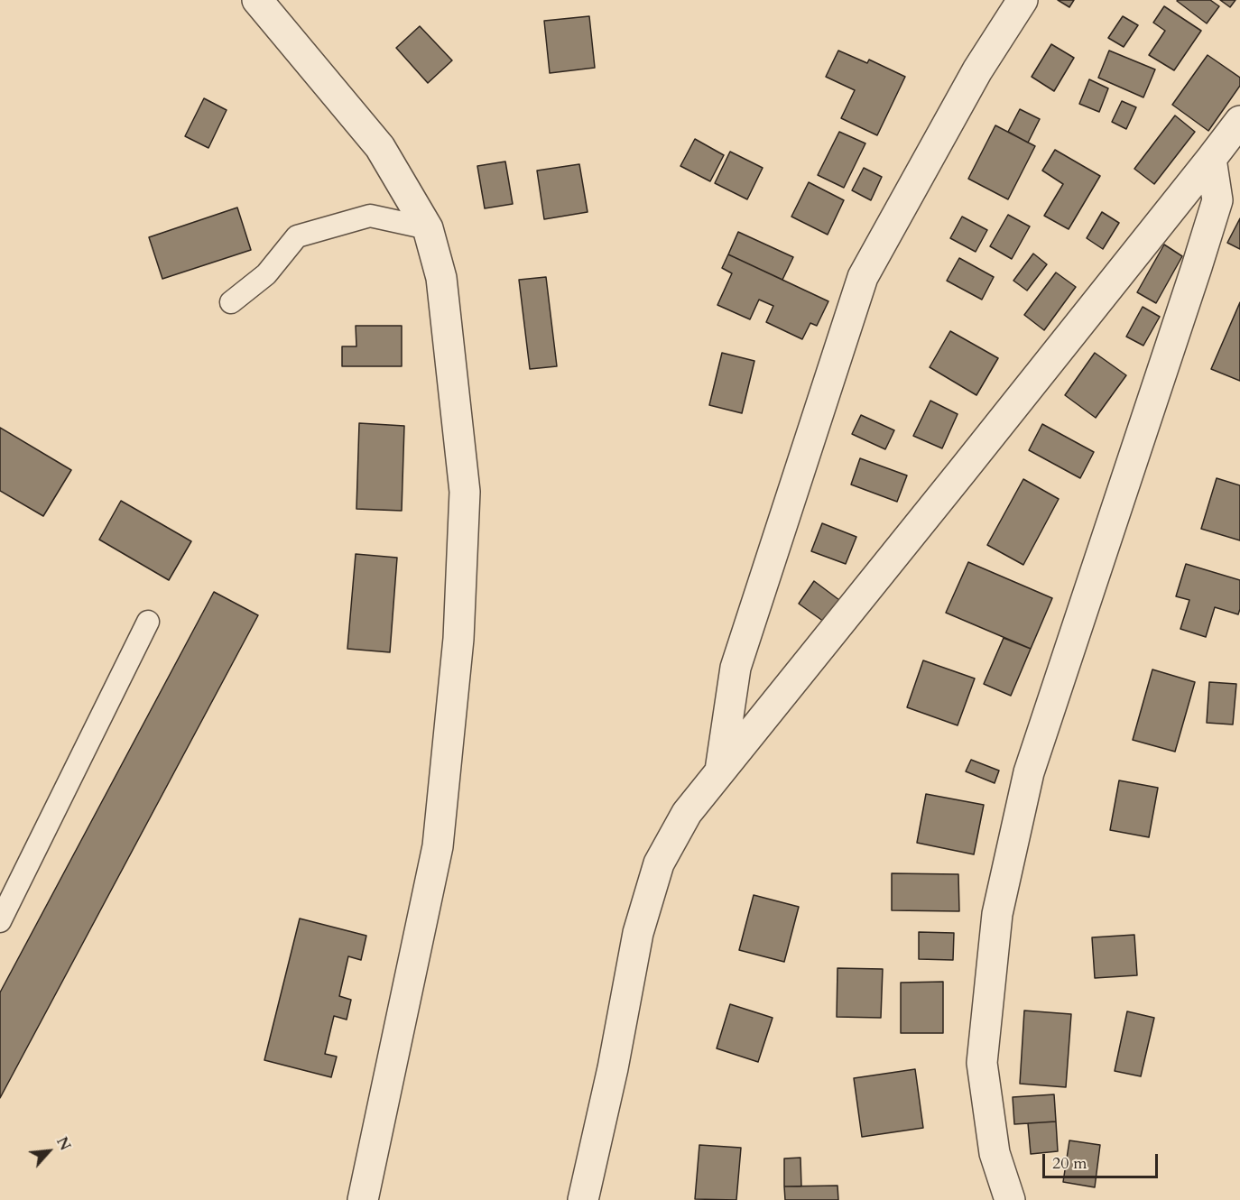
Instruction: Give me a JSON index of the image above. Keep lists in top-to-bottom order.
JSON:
{
  "scale_bar": "20 m",
  "north": "top right"
}
